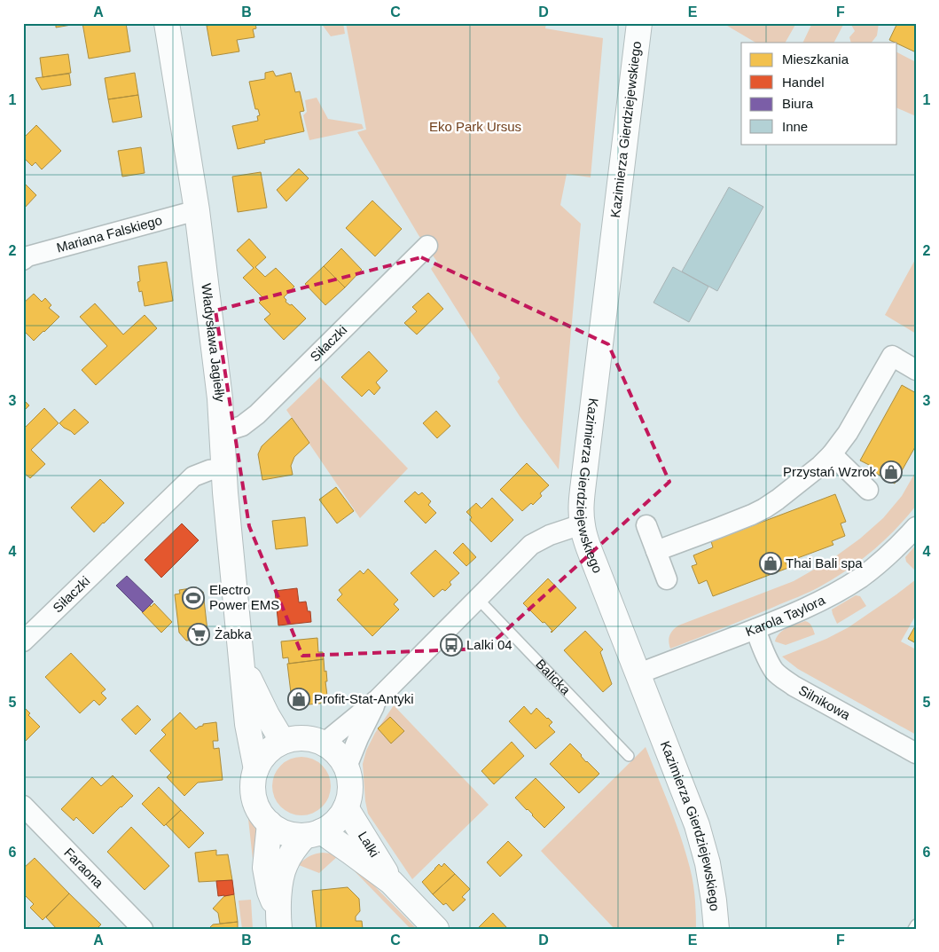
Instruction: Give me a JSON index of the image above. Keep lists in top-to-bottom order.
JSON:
{
  "streets": {
    "street": [
      "Kazimierza Gierdziejewskiego",
      "Mariana Falskiego",
      "Władysława Jagiełły",
      "Siłaczki",
      "Karola Taylora",
      "Silnikowa",
      "Lalki",
      "Faraona"
    ],
    "lane": ["Balicka"]
  },
  "crossings": [
    ["Kazimierza Gierdziejewskiego", "Karola Taylora"],
    ["Mariana Falskiego", "Władysława Jagiełły"],
    ["Władysława Jagiełły", "Siłaczki"],
    ["Władysława Jagiełły", "Lalki"],
    ["Karola Taylora", "Silnikowa"]
  ],
  "parks": ["Eko Park Ursus"],
  "places": {
    "shop": ["Przystań Wzrok", "Thai Bali spa", "Profit-Stat-Antyki"],
    "sports": ["Electro Power EMS"],
    "supermarket": ["Żabka"],
    "bus stop": ["Lalki 04"]
  },
  "legend": [
    "Mieszkania",
    "Handel",
    "Biura",
    "Inne"
  ],
  "grid": {
    "columns": [
      "A",
      "B",
      "C",
      "D",
      "E",
      "F"
    ],
    "rows": [
      "1",
      "2",
      "3",
      "4",
      "5",
      "6"
    ]
  }
}
